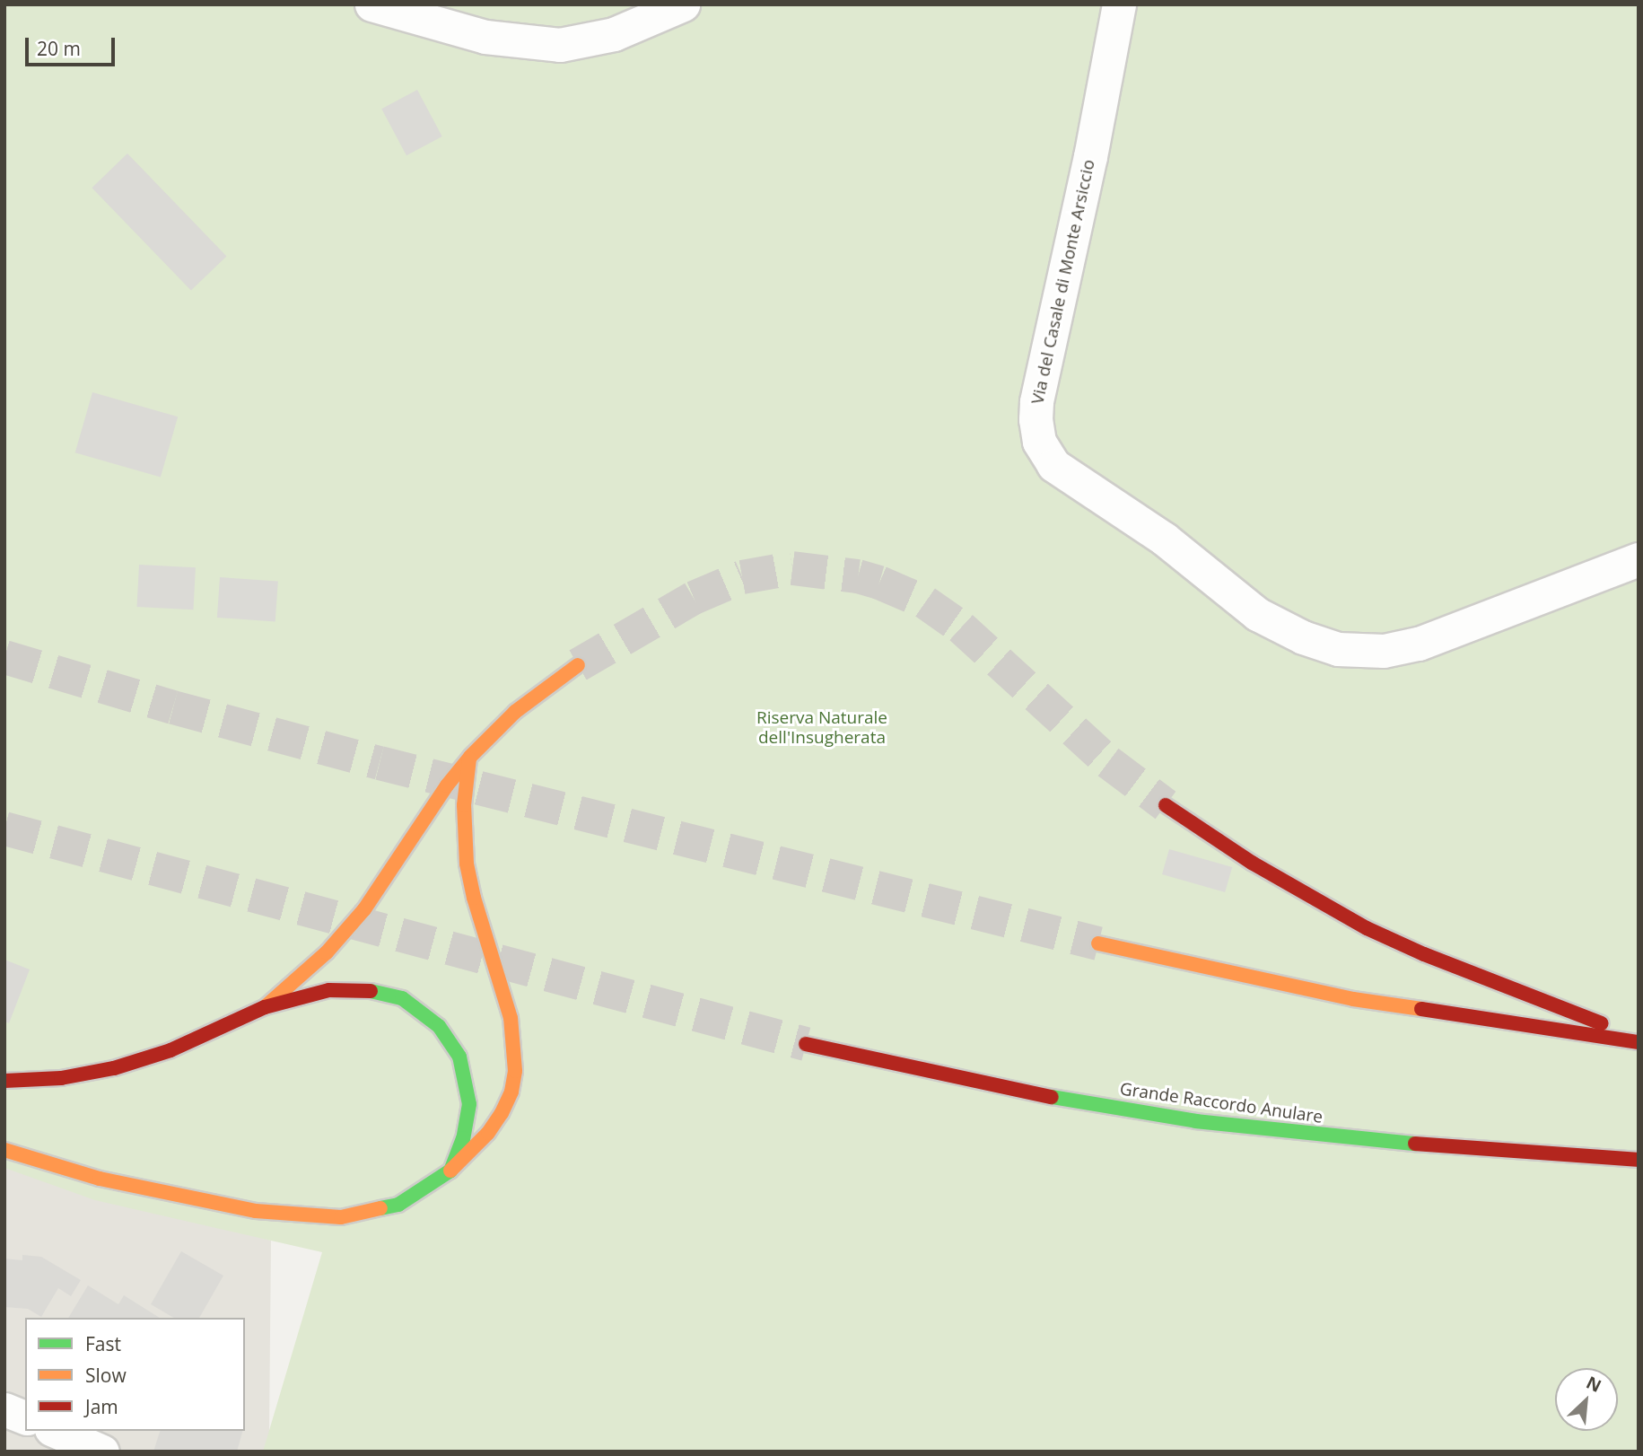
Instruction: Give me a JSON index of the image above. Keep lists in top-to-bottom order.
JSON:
{
  "streets": {
    "main road": ["Grande Raccordo Anulare"],
    "street": ["Via del Casale di Monte Arsiccio"]
  },
  "parks": ["Riserva Naturale dell'Insugherata"],
  "legend": ["Fast", "Slow", "Jam"],
  "scale_bar": "20 m",
  "north": "top right"
}
